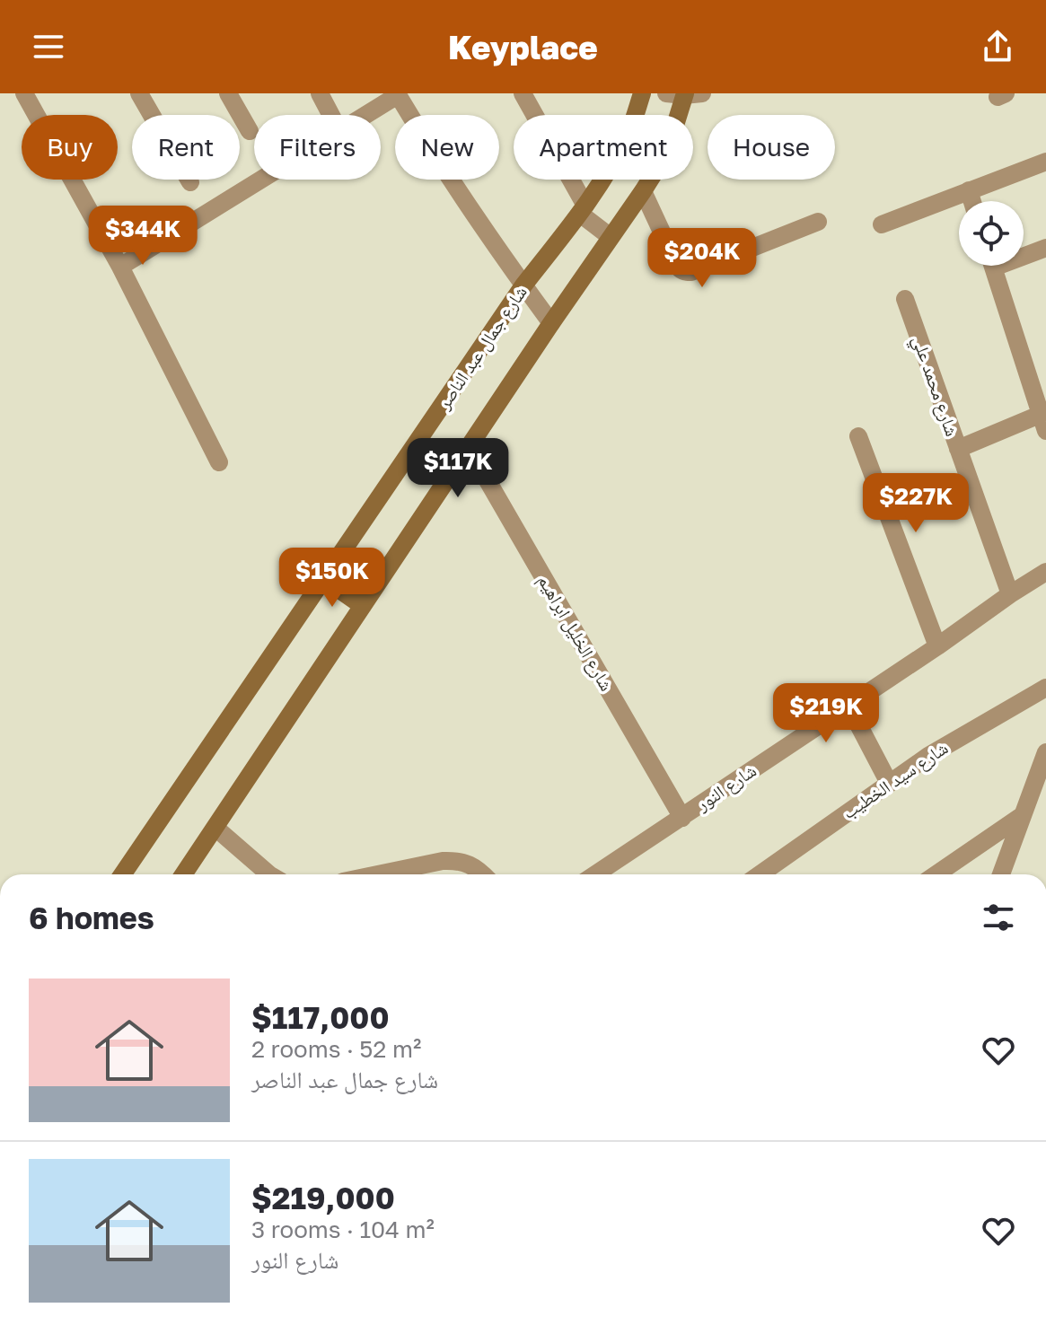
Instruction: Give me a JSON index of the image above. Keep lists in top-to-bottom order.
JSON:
{
  "streets": {
    "street": [
      "شارع جمال عبد الناصر",
      "شارع محمد علي",
      "شارع الخليل ابراهيم",
      "شارع سيد الخطيب",
      "شارع النور"
    ]
  },
  "crossings": [
    ["شارع محمد علي", "شارع النور"],
    ["شارع الخليل ابراهيم", "شارع النور"]
  ],
  "page": {
    "header": "Keyplace",
    "chip": [
      "Buy",
      "Rent",
      "Filters",
      "New",
      "Apartment",
      "House"
    ],
    "price": [
      "$344K",
      "$204K",
      "$117K",
      "$227K",
      "$150K",
      "$219K"
    ],
    "heading": "6 homes",
    "list": [
      {
        "name": "$117,000",
        "note": "2 rooms · 52 m² · شارع جمال عبد الناصر"
      },
      {
        "name": "$219,000",
        "note": "3 rooms · 104 m² · شارع النور"
      }
    ]
  }
}
